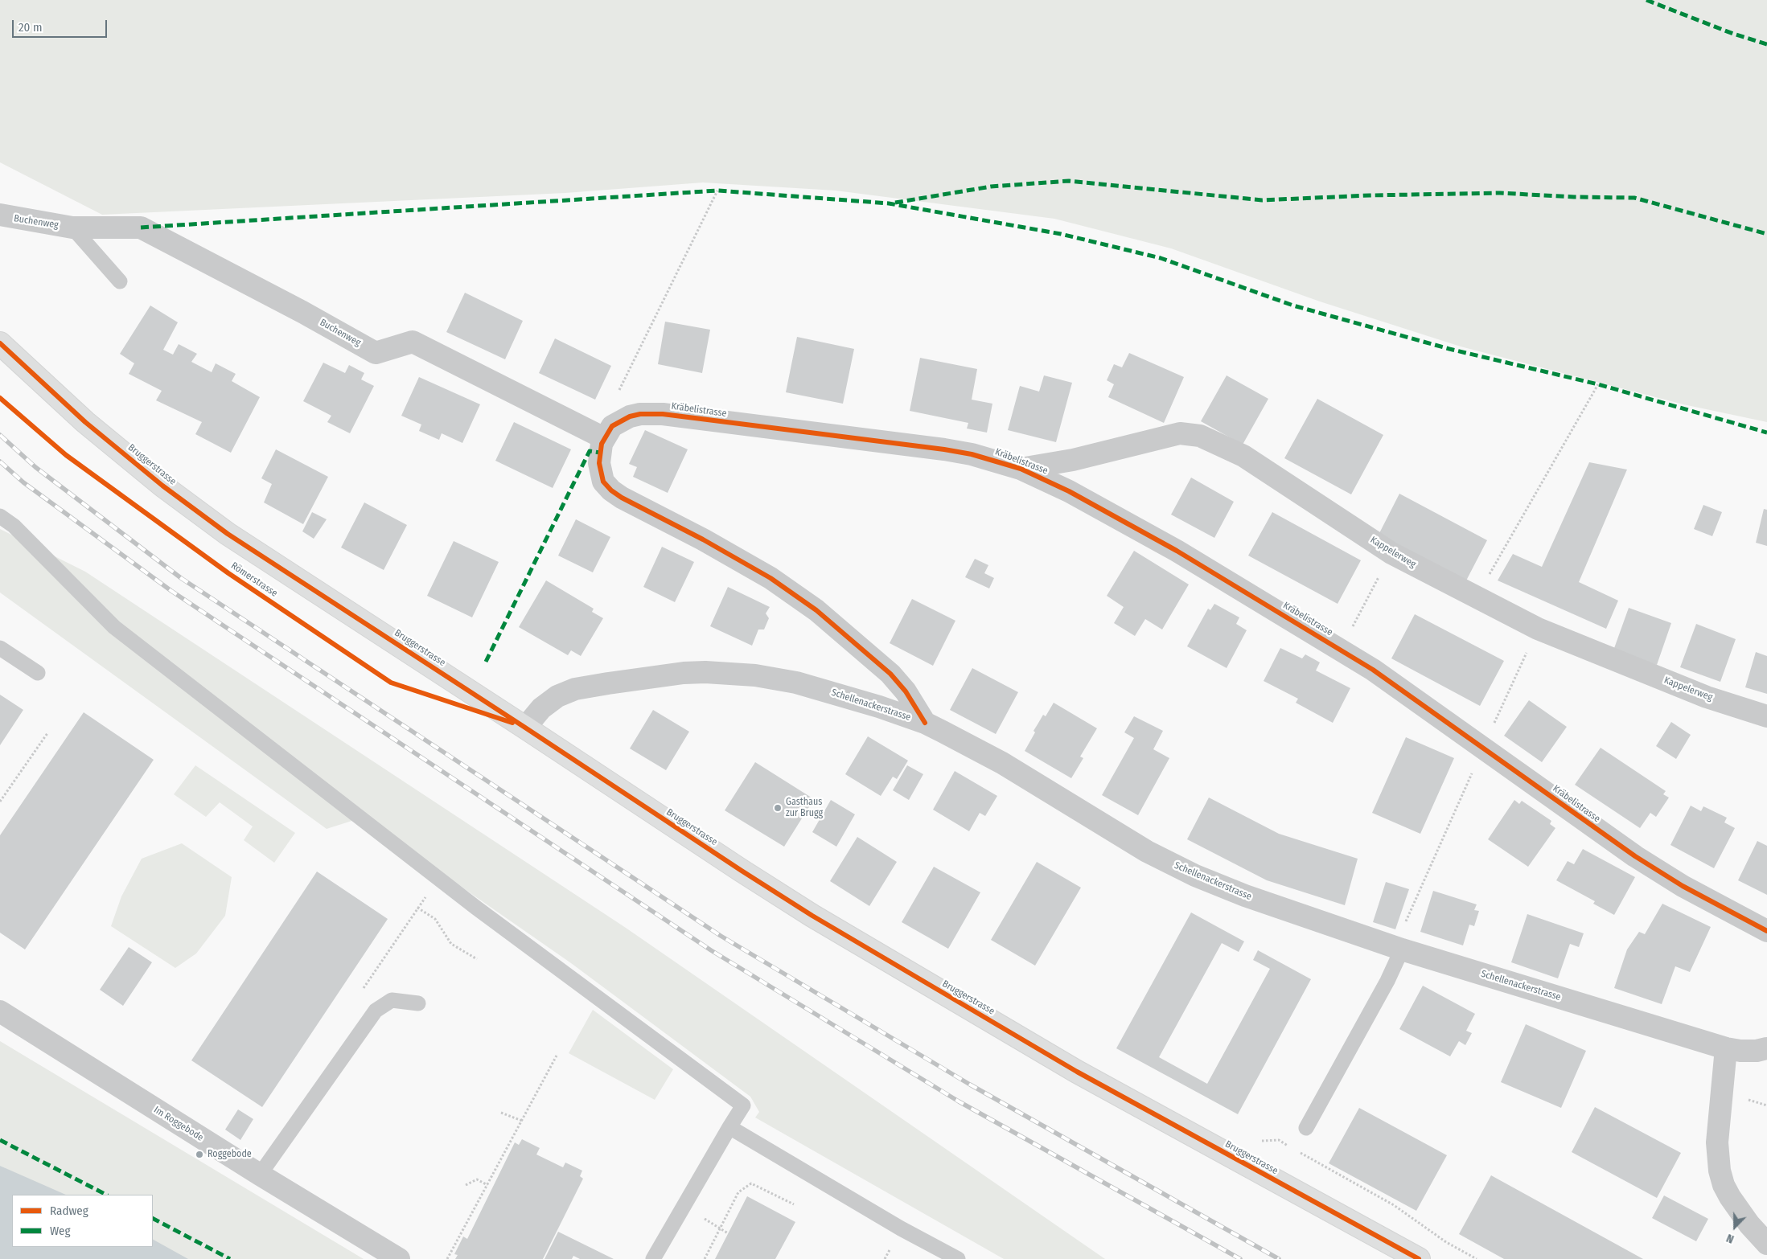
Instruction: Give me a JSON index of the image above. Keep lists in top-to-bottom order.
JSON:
{
  "streets": {
    "main road": ["Bruggerstrasse"],
    "street": [
      "Buchenweg",
      "Kräbelistrasse",
      "Kappelerweg",
      "Schellenackerstrasse",
      "Im Roggebode"
    ],
    "cycle path": ["Römerstrasse"]
  },
  "crossings": [
    ["Buchenweg", "Kräbelistrasse"],
    ["Kräbelistrasse", "Kappelerweg"],
    ["Kräbelistrasse", "Schellenackerstrasse"],
    ["Bruggerstrasse", "Schellenackerstrasse"]
  ],
  "places": ["Gasthaus zur Brugg", "Roggebode"],
  "legend": ["Radweg", "Weg"],
  "scale_bar": "20 m",
  "north": "bottom"
}
